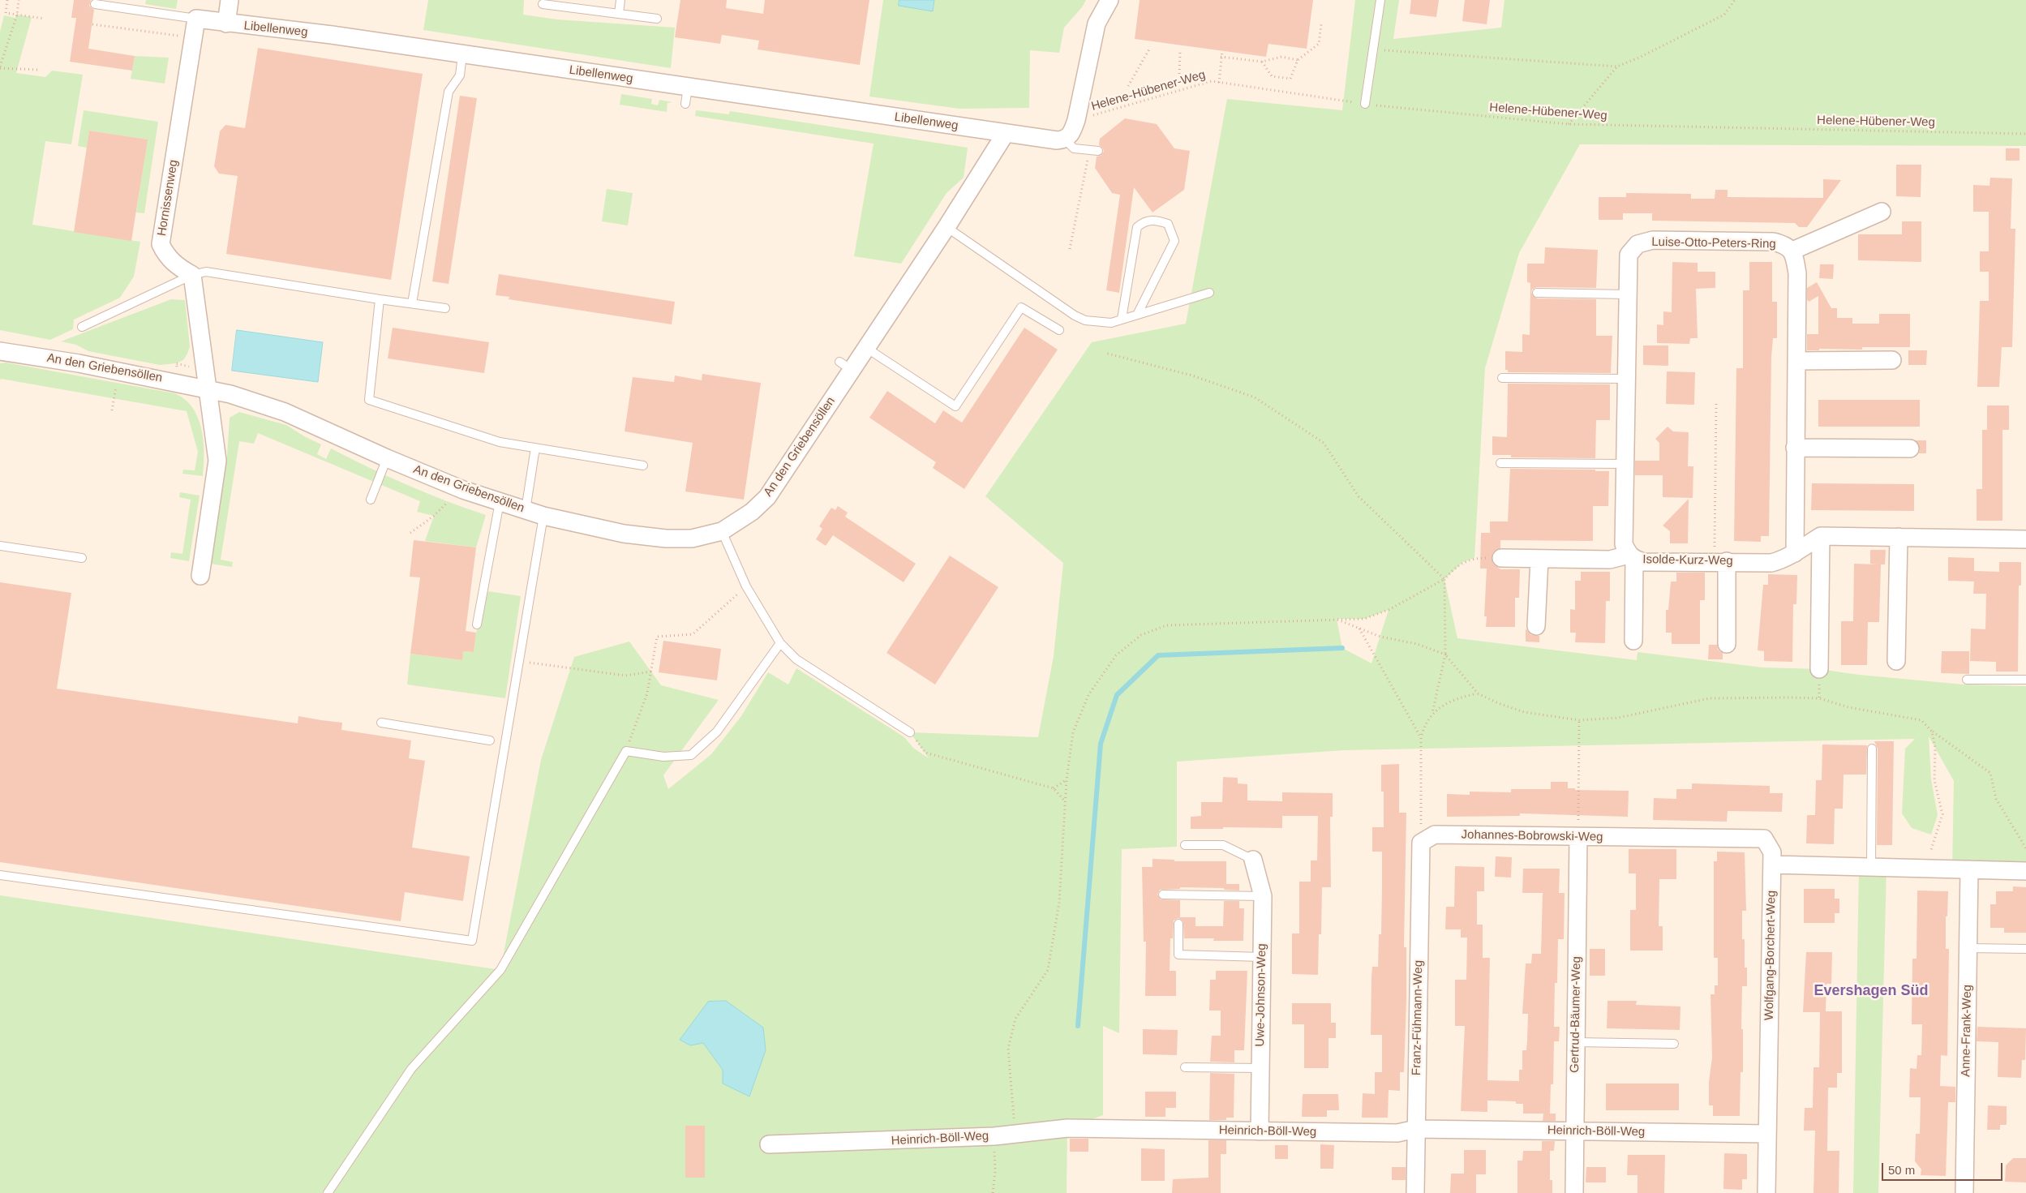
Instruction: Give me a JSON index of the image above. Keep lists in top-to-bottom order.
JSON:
{
  "streets": {
    "street": [
      "Libellenweg",
      "Hornissenweg",
      "Luise-Otto-Peters-Ring",
      "An den Griebensöllen",
      "Isolde-Kurz-Weg",
      "Johannes-Bobrowski-Weg",
      "Wolfgang-Borchert-Weg",
      "Uwe-Johnson-Weg",
      "Gertrud-Bäumer-Weg",
      "Franz-Fühmann-Weg",
      "Anne-Frank-Weg",
      "Heinrich-Böll-Weg"
    ],
    "path": ["Helene-Hübener-Weg"]
  },
  "crossings": [
    ["Libellenweg", "Hornissenweg"],
    ["Libellenweg", "An den Griebensöllen"],
    ["Luise-Otto-Peters-Ring", "Isolde-Kurz-Weg"],
    ["Johannes-Bobrowski-Weg", "Wolfgang-Borchert-Weg"],
    ["Johannes-Bobrowski-Weg", "Gertrud-Bäumer-Weg"],
    ["Johannes-Bobrowski-Weg", "Franz-Fühmann-Weg"],
    ["Wolfgang-Borchert-Weg", "Heinrich-Böll-Weg"],
    ["Uwe-Johnson-Weg", "Heinrich-Böll-Weg"],
    ["Gertrud-Bäumer-Weg", "Heinrich-Böll-Weg"],
    ["Franz-Fühmann-Weg", "Heinrich-Böll-Weg"]
  ],
  "districts": ["Evershagen Süd"],
  "scale_bar": "50 m"
}
